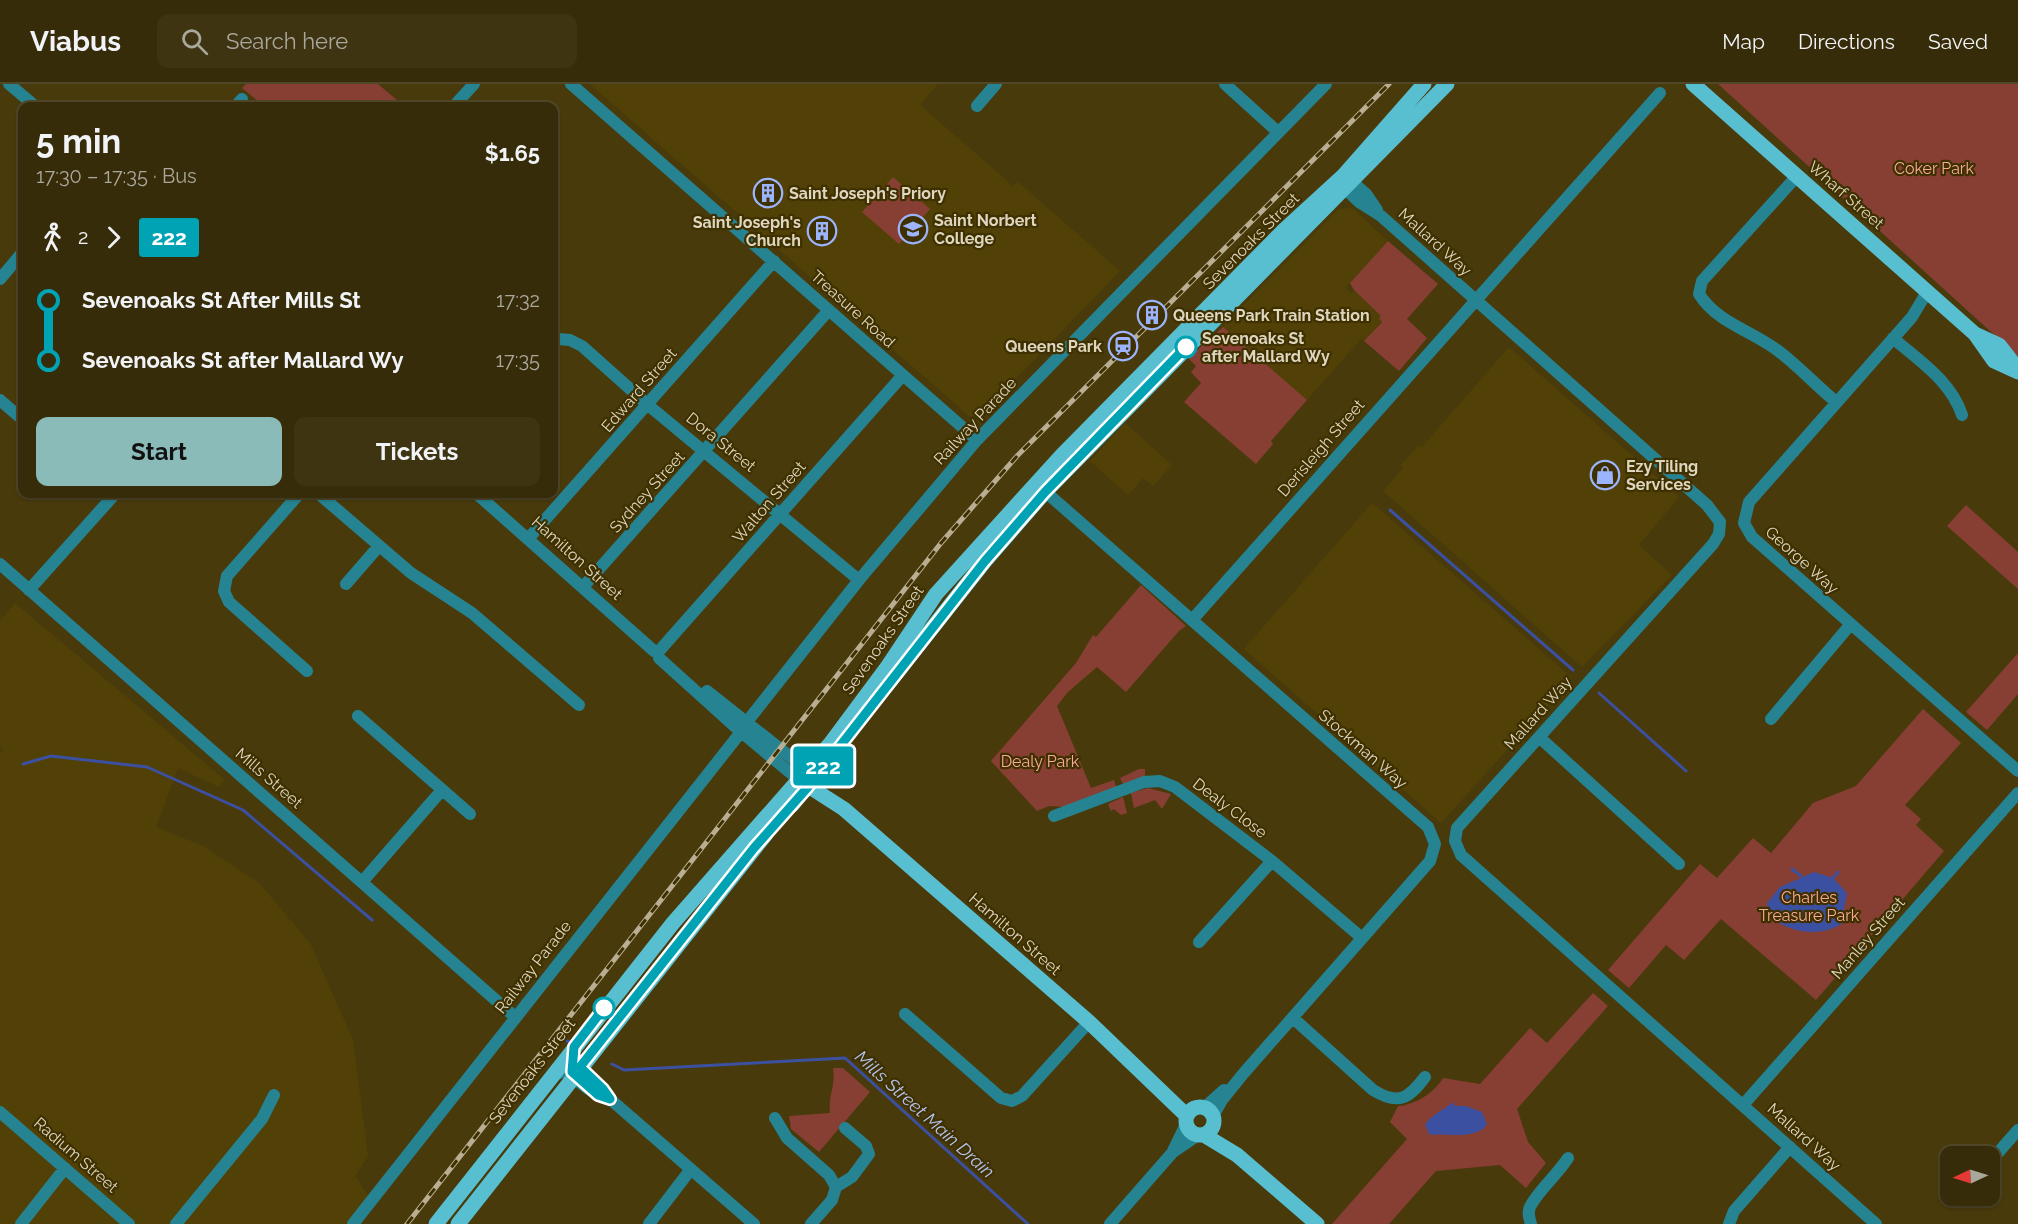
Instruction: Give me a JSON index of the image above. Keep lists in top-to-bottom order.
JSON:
{
  "streets": {
    "main road": ["Wharf Street", "Sevenoaks Street", "Hamilton Street"],
    "street": [
      "Mallard Way",
      "Treasure Road",
      "Edward Street",
      "Railway Parade",
      "Dora Street",
      "Derisleigh Street",
      "Sydney Street",
      "Walton Street",
      "George Way",
      "Stockman Way",
      "Mills Street",
      "Dealy Close",
      "Manley Street",
      "Radium Street"
    ]
  },
  "crossings": [
    ["Wharf Street", "George Way"],
    ["Sevenoaks Street", "Mallard Way"],
    ["Sevenoaks Street", "Hamilton Street"],
    ["Sevenoaks Street", "Stockman Way"],
    ["Mallard Way", "Derisleigh Street"],
    ["Mallard Way", "Manley Street"],
    ["Treasure Road", "Edward Street"],
    ["Treasure Road", "Railway Parade"],
    ["Treasure Road", "Sydney Street"],
    ["Treasure Road", "Walton Street"],
    ["Edward Street", "Dora Street"],
    ["Edward Street", "Hamilton Street"],
    ["Railway Parade", "Dora Street"],
    ["Railway Parade", "Hamilton Street"],
    ["Railway Parade", "Mills Street"],
    ["Dora Street", "Sydney Street"],
    ["Dora Street", "Walton Street"],
    ["Derisleigh Street", "Stockman Way"],
    ["Sydney Street", "Hamilton Street"],
    ["Walton Street", "Hamilton Street"],
    ["Hamilton Street", "Stockman Way"],
    ["Stockman Way", "Dealy Close"]
  ],
  "water": ["Mills Street Main Drain"],
  "parks": ["Coker Park", "Dealy Park", "Charles Treasure Park"],
  "places": {
    "building": ["Saint Joseph's Priory", "Saint Joseph's Church", "Queens Park Train Station"],
    "school or university": ["Saint Norbert College"],
    "station": ["Queens Park"],
    "other": ["Sevenoaks St after Mallard Wy"],
    "shop": ["Ezy Tiling Services"]
  },
  "lines": ["bus line 222"],
  "north": "left",
  "page": {
    "header": "Viabus",
    "search": "Search here",
    "nav": ["Map", "Directions", "Saved"],
    "on_map": "222",
    "heading": ["5 min", "17:30 – 17:35 · Bus", "$1.65"],
    "legs": ["2", "222"],
    "list": [
      {
        "name": "Sevenoaks St After Mills St",
        "value": "17:32"
      },
      {
        "name": "Sevenoaks St after Mallard Wy",
        "value": "17:35"
      }
    ],
    "buttons": ["Start", "Tickets"]
  }
}
